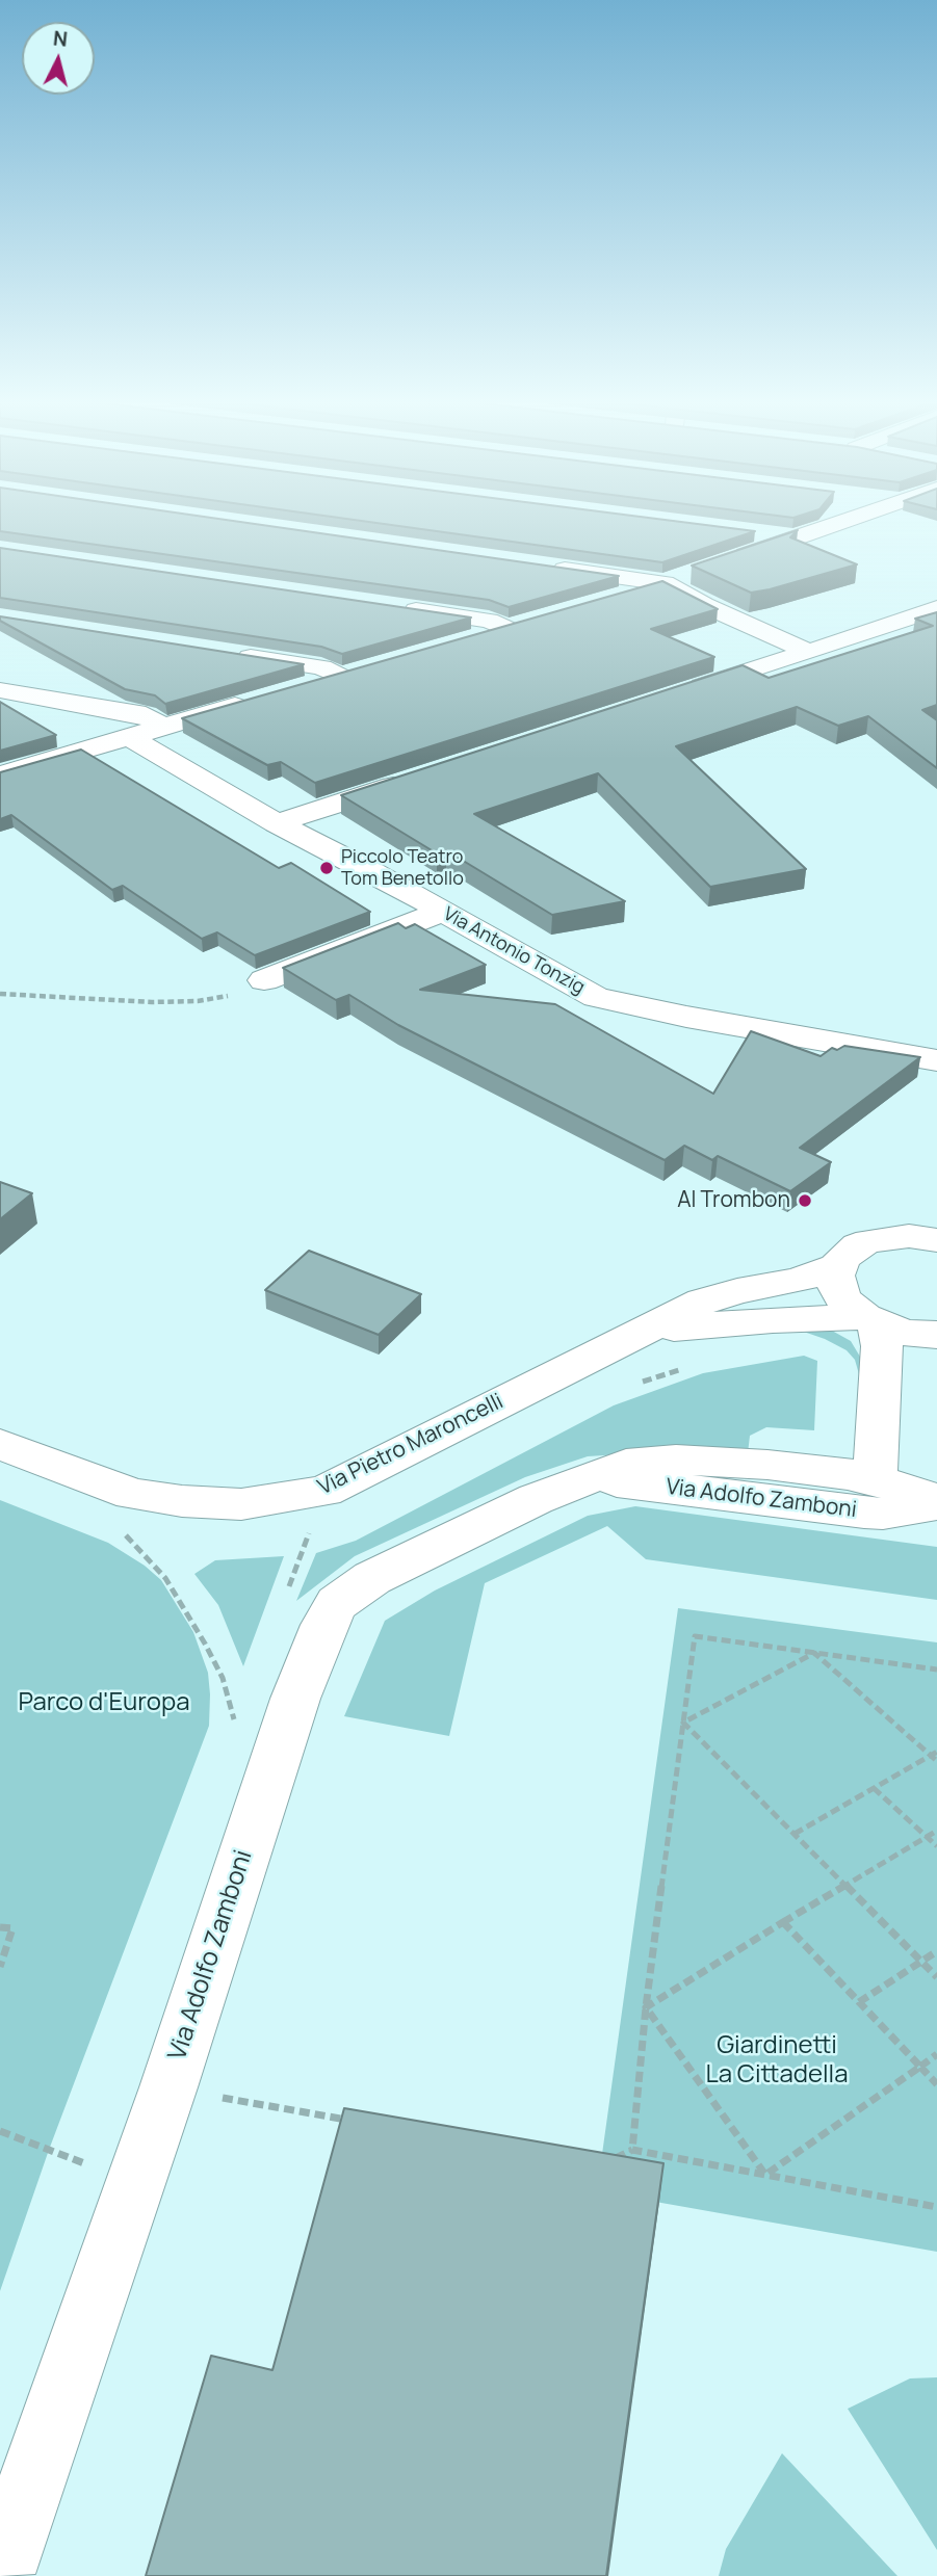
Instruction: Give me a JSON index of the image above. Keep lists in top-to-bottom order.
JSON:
{
  "streets": {
    "street": ["Via Antonio Tonzig", "Via Pietro Maroncelli", "Via Adolfo Zamboni"]
  },
  "crossings": [
    ["Via Pietro Maroncelli", "Via Adolfo Zamboni"]
  ],
  "parks": ["Parco d'Europa", "Giardinetti La Cittadella"],
  "places": ["Piccolo Teatro Tom Benetollo", "Al Trombon"],
  "north": "top"
}
